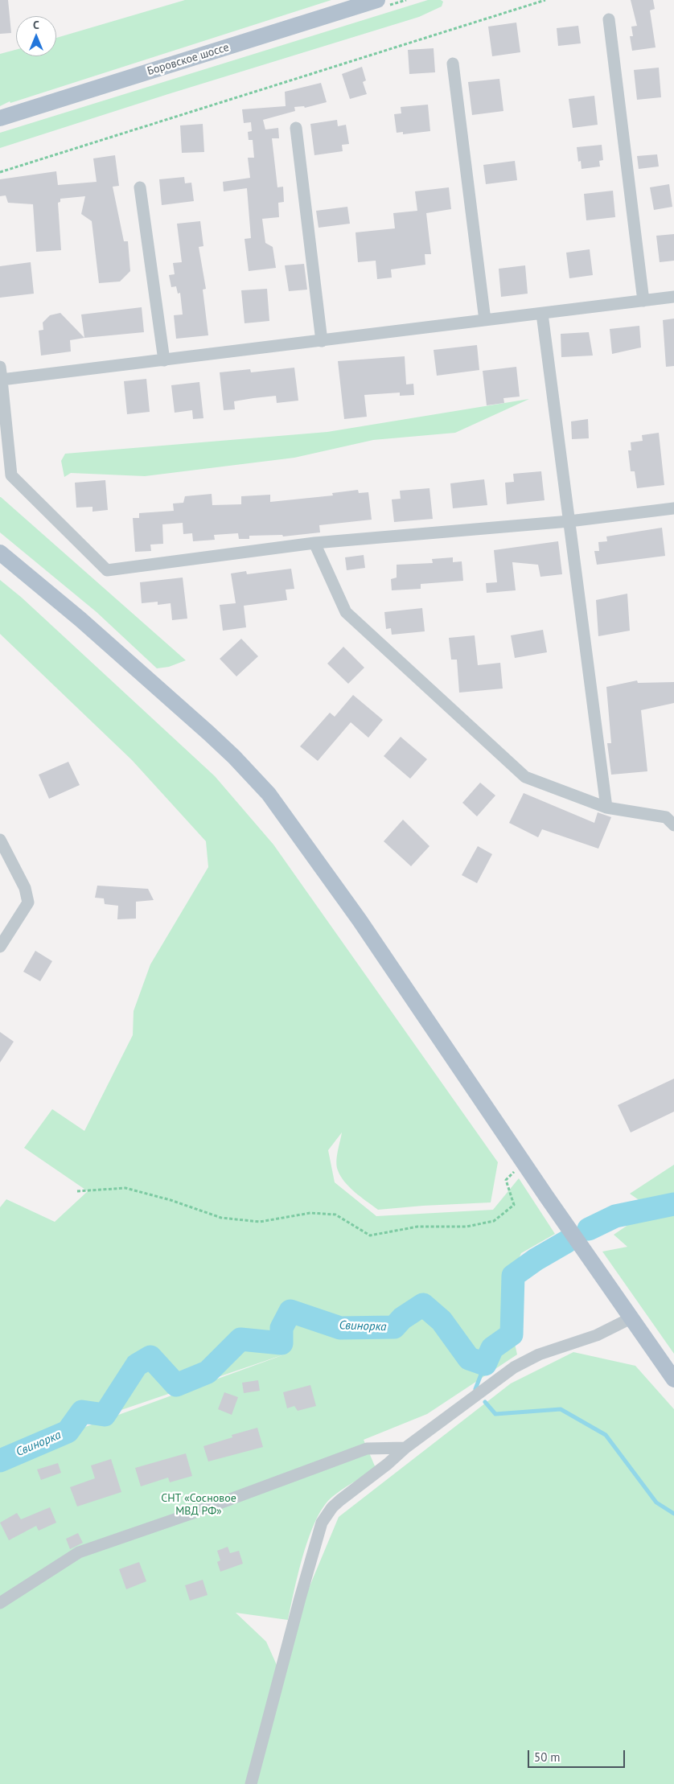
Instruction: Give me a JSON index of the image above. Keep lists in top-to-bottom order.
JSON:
{
  "streets": {
    "main road": ["Боровское шоссе"]
  },
  "water": ["Свинорка"],
  "parks": ["СНТ «Сосновое МВД РФ»"],
  "scale_bar": "50 m",
  "north": "top"
}
